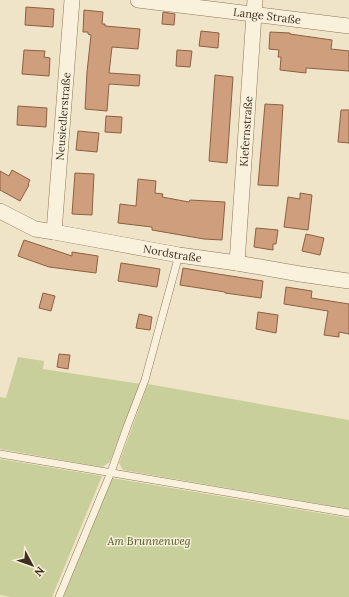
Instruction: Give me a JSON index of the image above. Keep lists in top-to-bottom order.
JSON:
{
  "streets": {
    "street": [
      "Lange Straße",
      "Neusiedlerstraße",
      "Kiefernstraße",
      "Nordstraße"
    ]
  },
  "crossings": [
    ["Lange Straße", "Kiefernstraße"],
    ["Neusiedlerstraße", "Nordstraße"],
    ["Kiefernstraße", "Nordstraße"]
  ],
  "parks": ["Am Brunnenweg"],
  "north": "bottom right"
}
